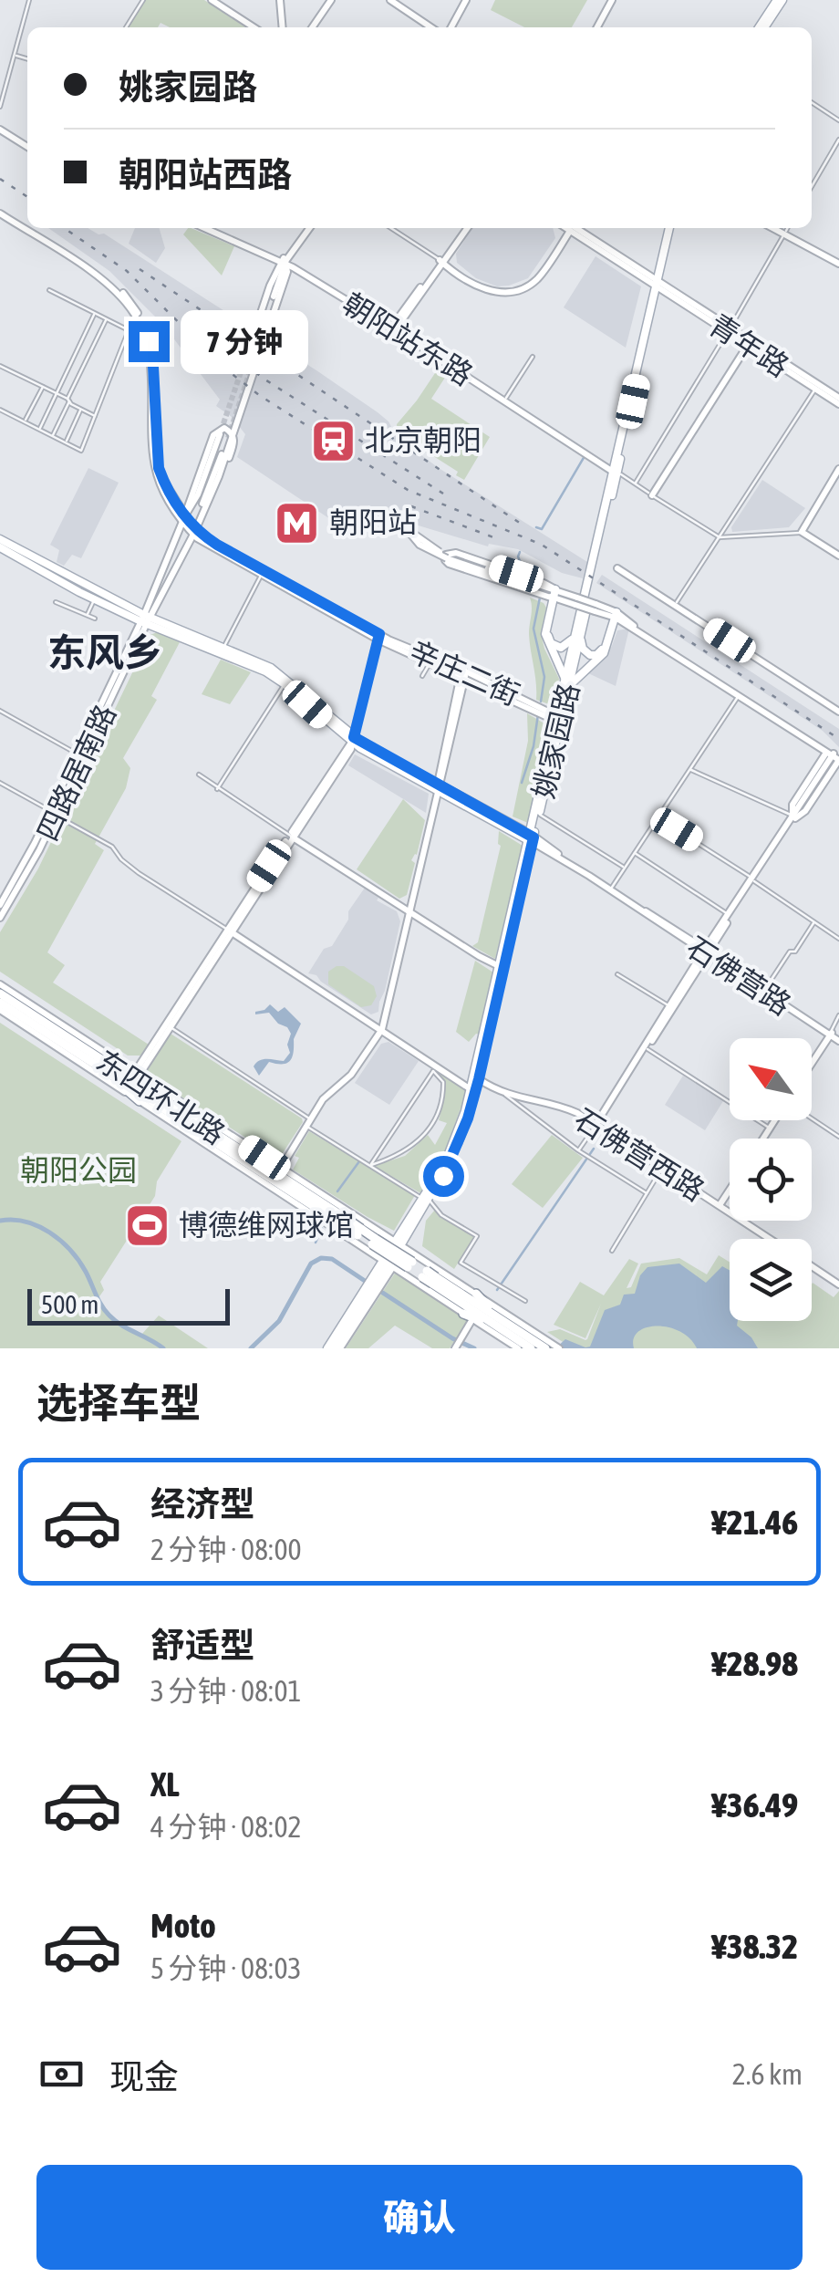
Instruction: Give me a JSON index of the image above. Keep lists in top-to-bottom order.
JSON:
{
  "streets": {
    "highway": ["东四环北路"],
    "main road": ["姚家园路"],
    "street": [
      "朝阳站东路",
      "青年路",
      "辛庄二街",
      "四路居南路",
      "石佛营路",
      "石佛营西路"
    ]
  },
  "crossings": [
    ["朝阳站东路", "姚家园路"],
    ["青年路", "姚家园路"],
    ["辛庄二街", "姚家园路"],
    ["姚家园路", "石佛营路"],
    ["姚家园路", "东四环北路"],
    ["姚家园路", "石佛营西路"]
  ],
  "districts": ["东风乡"],
  "parks": ["朝阳公园"],
  "places": {
    "station": ["北京朝阳"],
    "metro station": ["朝阳站"],
    "sports": ["博德维网球馆"]
  },
  "scale_bar": "500 m",
  "north": "top left",
  "page": {
    "banner": ["姚家园路", "朝阳站西路"],
    "bubble": "7 分钟",
    "scale": "500 m",
    "heading": "选择车型",
    "list": [
      {
        "name": "经济型",
        "note": "2 分钟 · 08:00",
        "value": "¥21.46"
      },
      {
        "name": "舒适型",
        "note": "3 分钟 · 08:01",
        "value": "¥28.98"
      },
      {
        "name": "XL",
        "note": "4 分钟 · 08:02",
        "value": "¥36.49"
      },
      {
        "name": "Moto",
        "note": "5 分钟 · 08:03",
        "value": "¥38.32"
      }
    ],
    "pay": ["现金", "2.6 km"],
    "buttons": "确认"
  }
}
